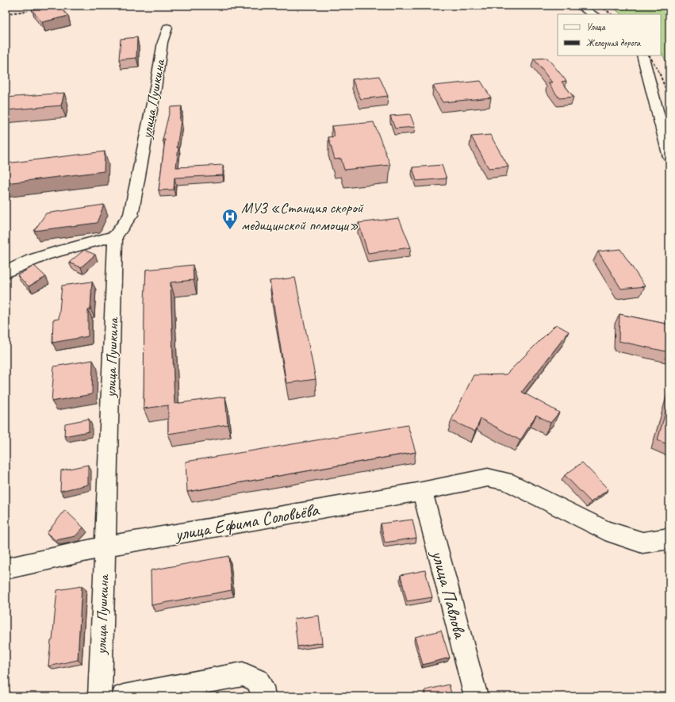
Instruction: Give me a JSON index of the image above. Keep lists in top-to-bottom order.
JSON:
{
  "streets": {
    "street": ["улица Пушкина", "улица Ефима Соловьёва", "улица Павлова"]
  },
  "crossings": [
    ["улица Пушкина", "улица Ефима Соловьёва"],
    ["улица Ефима Соловьёва", "улица Павлова"]
  ],
  "places": {
    "hospital": ["МУЗ «Станция скорой медицинской помощи»"]
  },
  "legend": ["Улица", "Железная дорога"]
}
